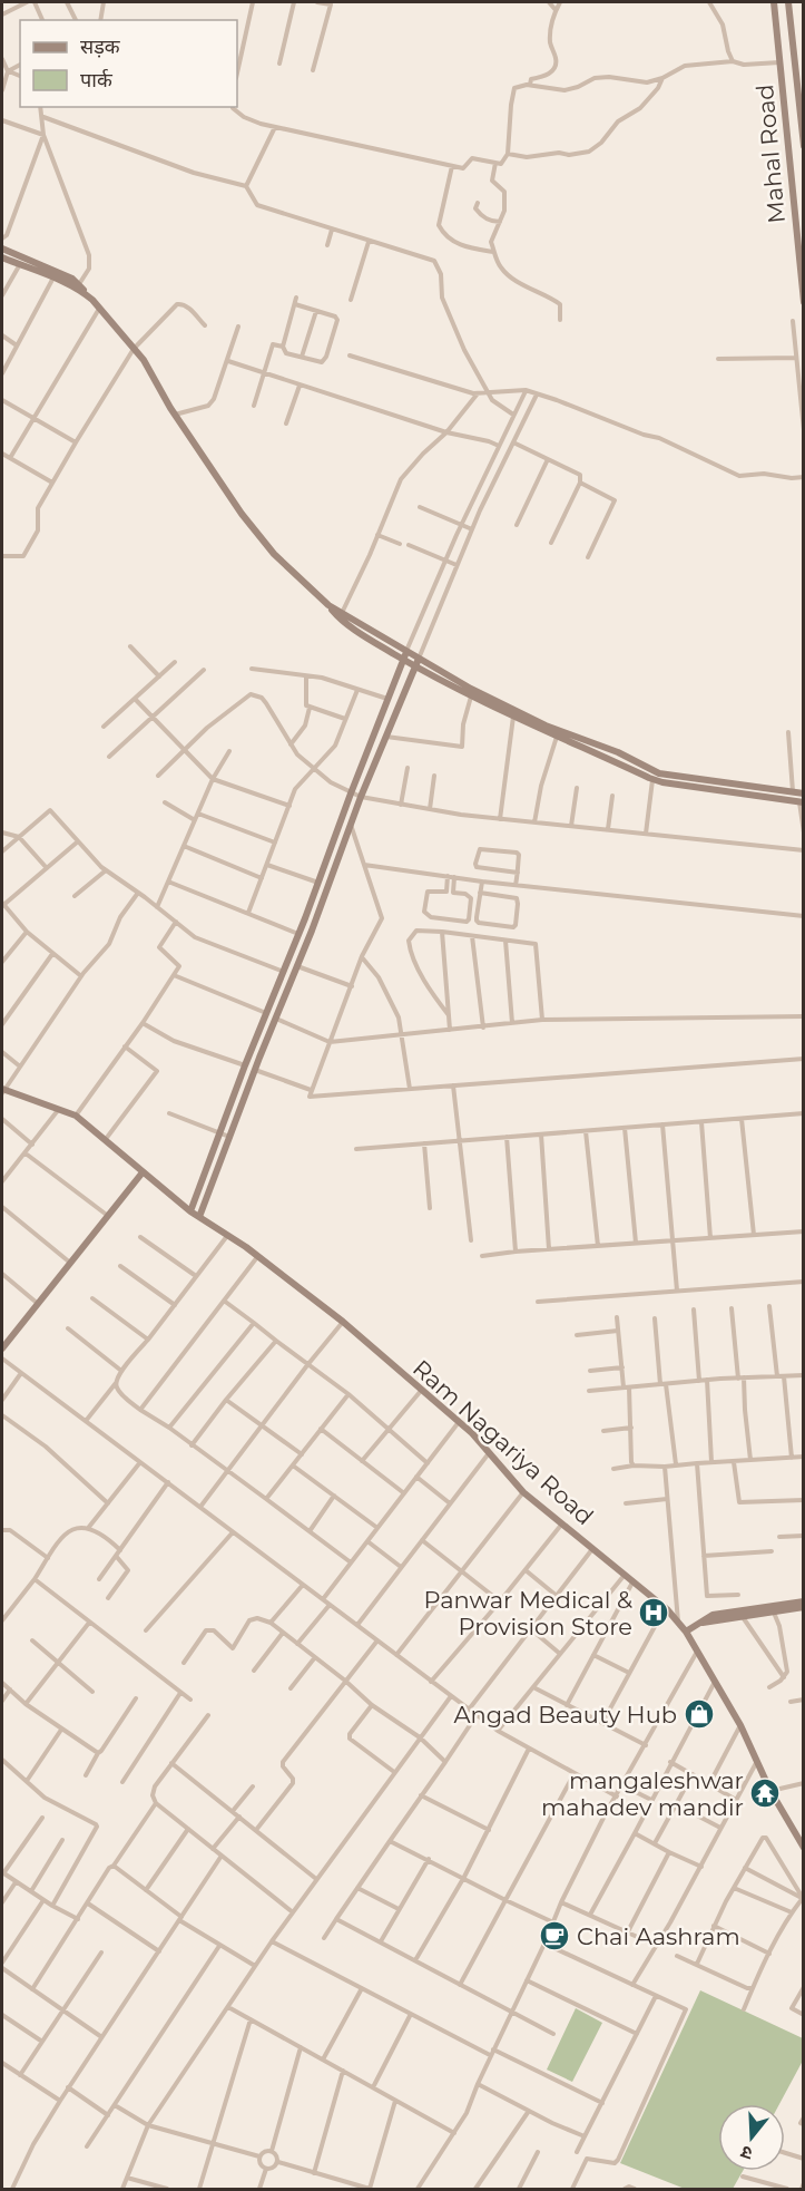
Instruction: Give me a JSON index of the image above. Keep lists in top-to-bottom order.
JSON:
{
  "streets": {
    "street": ["Mahal Road", "Ram Nagariya Road"]
  },
  "places": {
    "hospital": ["Panwar Medical & Provision Store"],
    "shop": ["Angad Beauty Hub"],
    "temple": ["mangaleshwar mahadev mandir"],
    "cafe": ["Chai Aashram"]
  },
  "legend": ["सड़क", "पार्क"],
  "north": "bottom"
}
